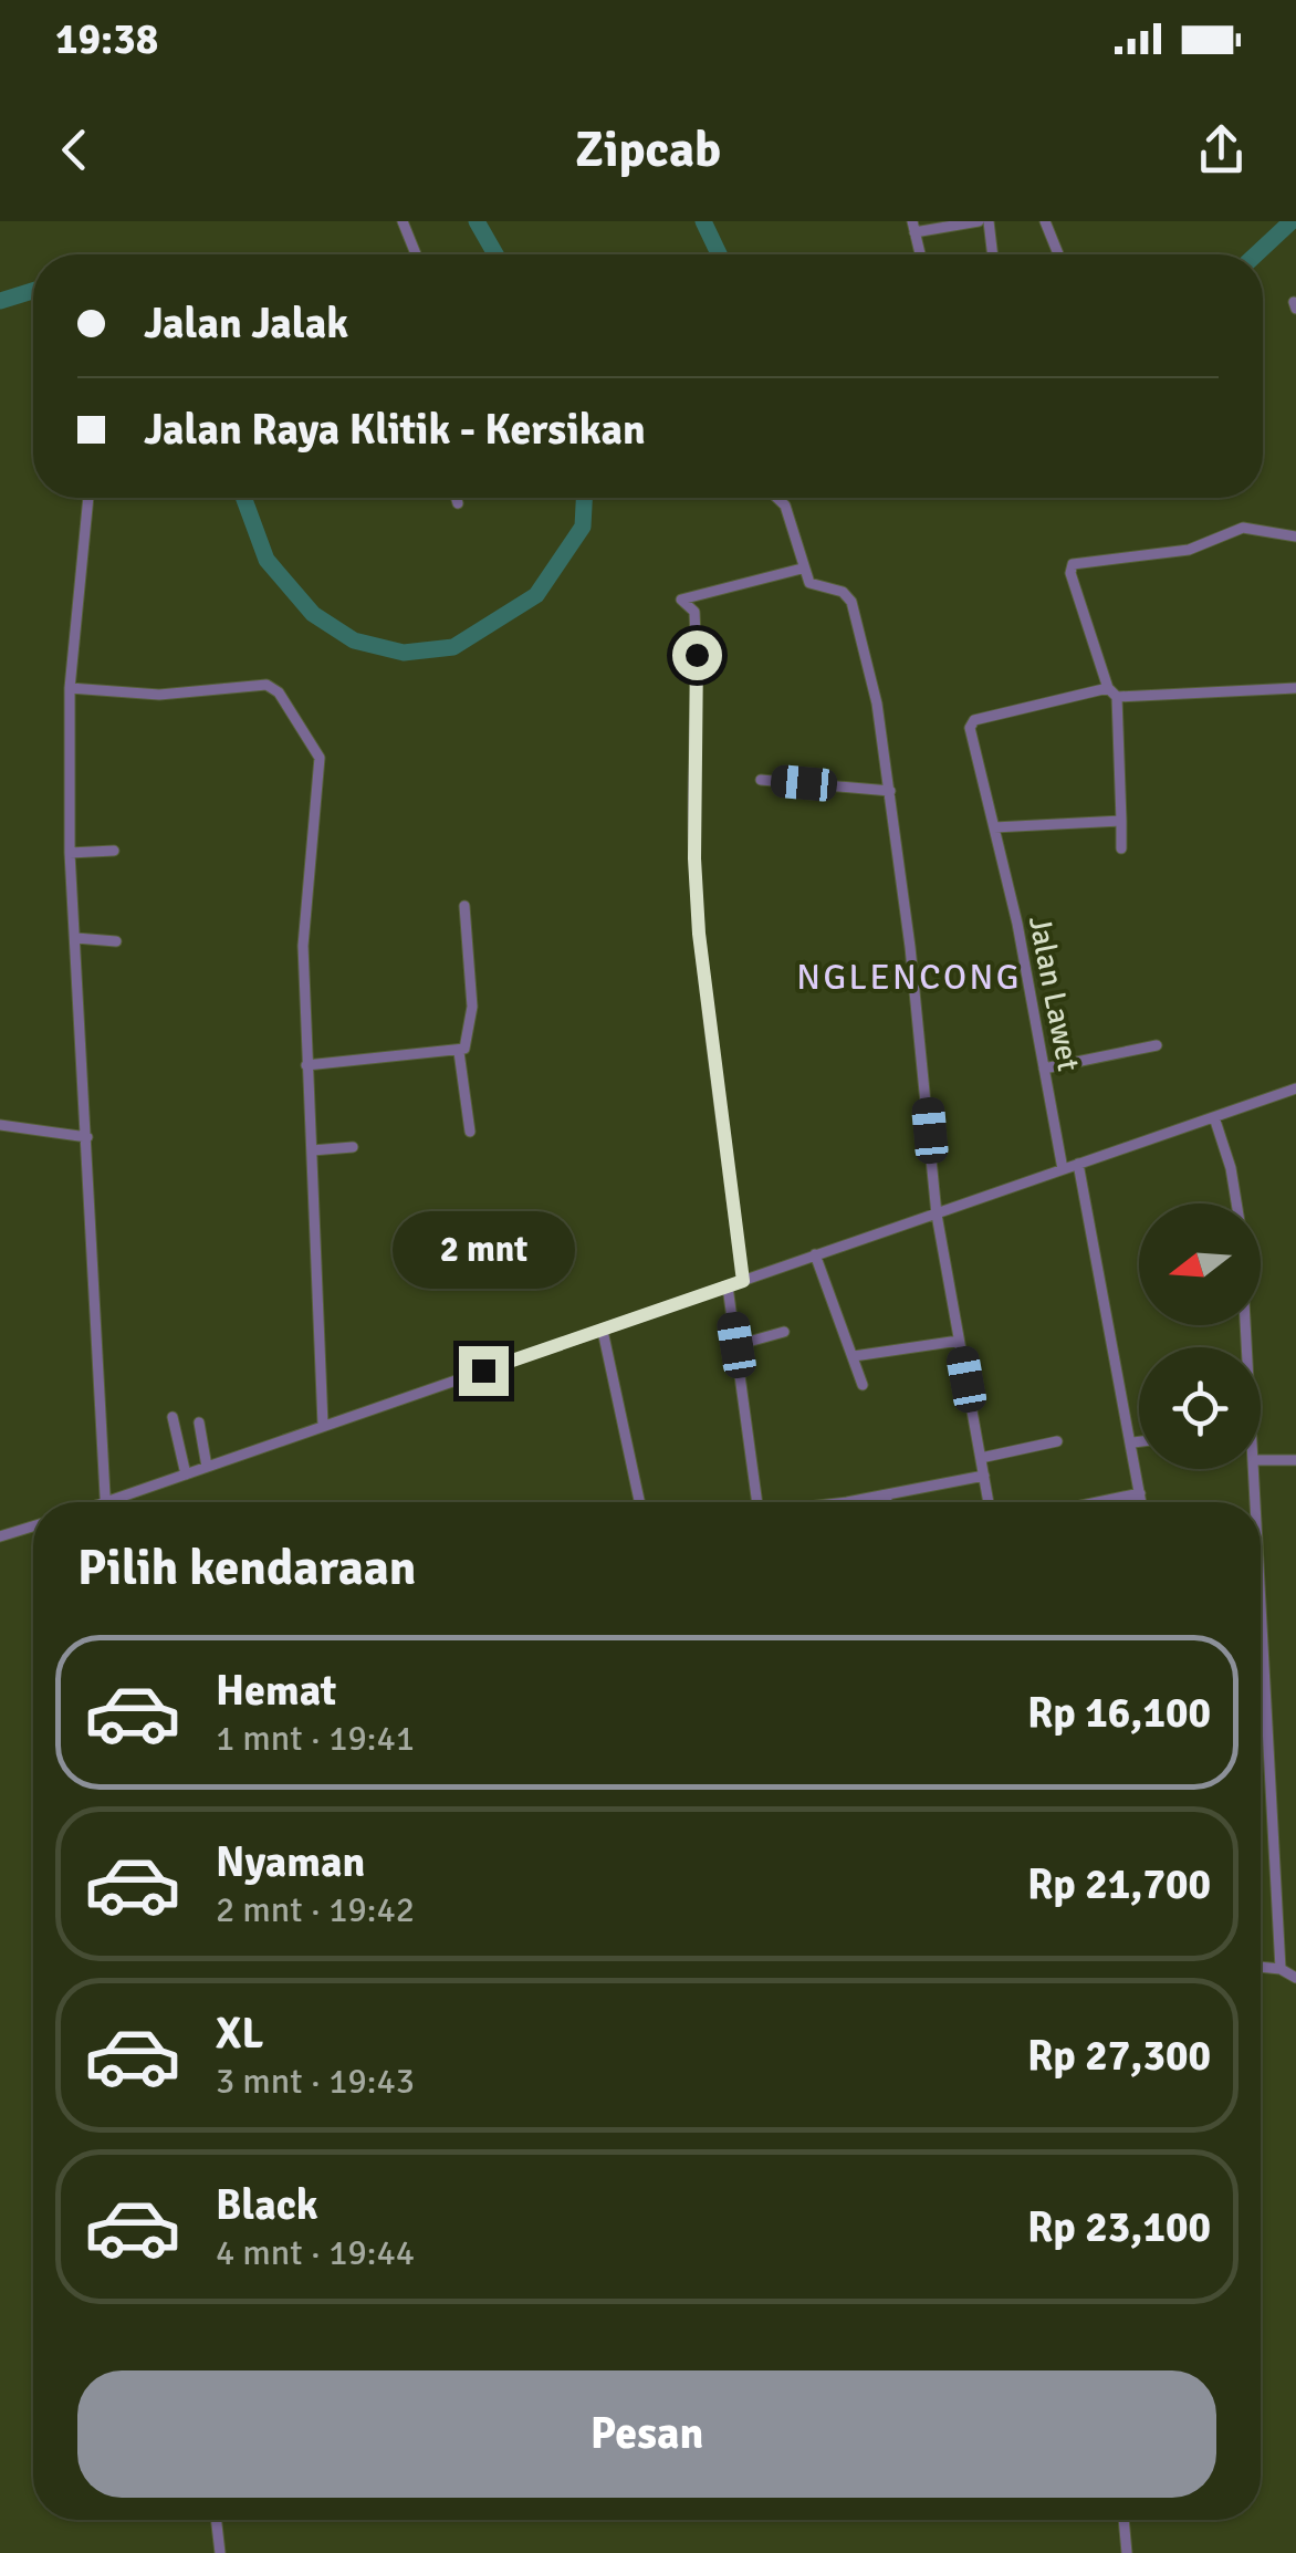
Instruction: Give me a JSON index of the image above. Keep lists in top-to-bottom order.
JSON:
{
  "streets": {
    "street": ["Jalan Lawet"]
  },
  "districts": ["NGLENCONG"],
  "north": "left",
  "page": {
    "status": "19:38",
    "header": "Zipcab",
    "banner": ["Jalan Jalak", "Jalan Raya Klitik - Kersikan"],
    "bubble": "2 mnt",
    "heading": "Pilih kendaraan",
    "list": [
      {
        "name": "Hemat",
        "note": "1 mnt · 19:41",
        "value": "Rp 16,100"
      },
      {
        "name": "Nyaman",
        "note": "2 mnt · 19:42",
        "value": "Rp 21,700"
      },
      {
        "name": "XL",
        "note": "3 mnt · 19:43",
        "value": "Rp 27,300"
      },
      {
        "name": "Black",
        "note": "4 mnt · 19:44",
        "value": "Rp 23,100"
      }
    ],
    "buttons": "Pesan"
  }
}
